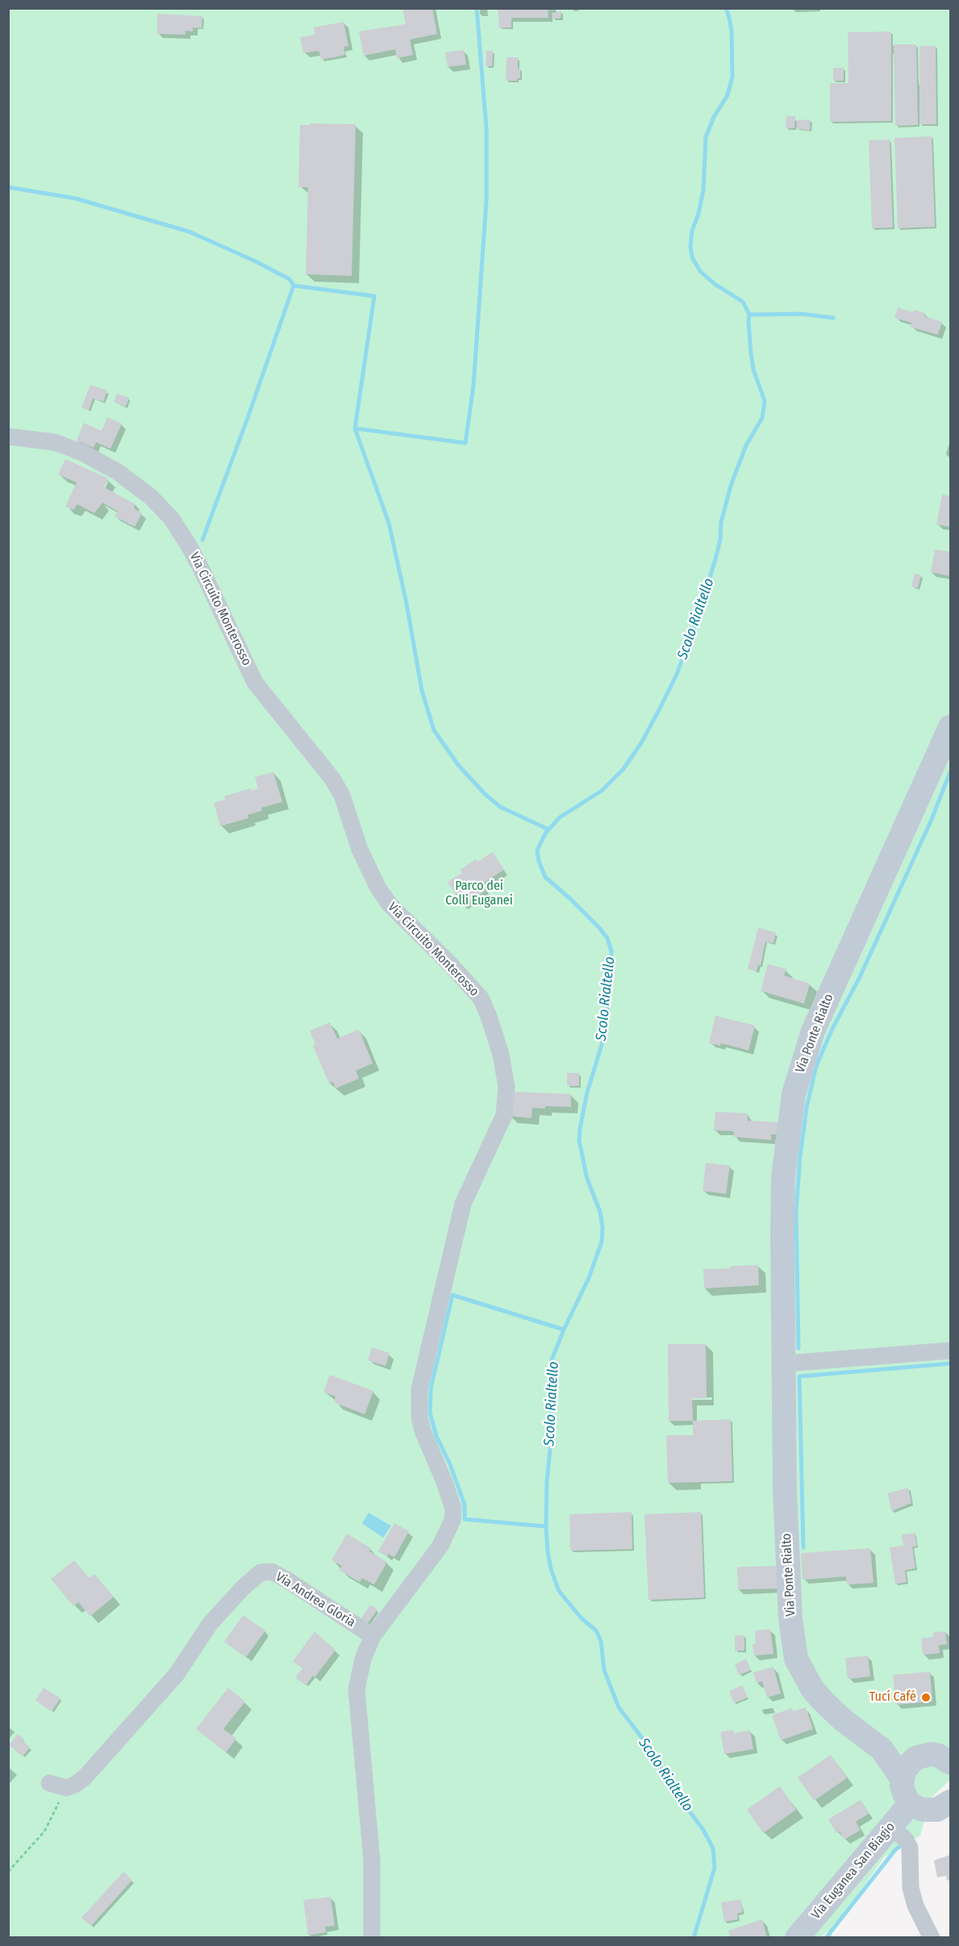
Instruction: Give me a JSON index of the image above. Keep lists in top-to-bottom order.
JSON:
{
  "streets": {
    "main road": ["Via Ponte Rialto", "Via Euganea San Biagio"],
    "street": ["Via Circuito Monterosso", "Via Andrea Gloria"]
  },
  "crossings": [
    ["Via Circuito Monterosso", "Via Andrea Gloria"],
    ["Via Ponte Rialto", "Via Euganea San Biagio"]
  ],
  "water": ["Scolo Rialtello"],
  "parks": ["Parco dei Colli Euganei"],
  "places": ["Tucí Café"]
}
